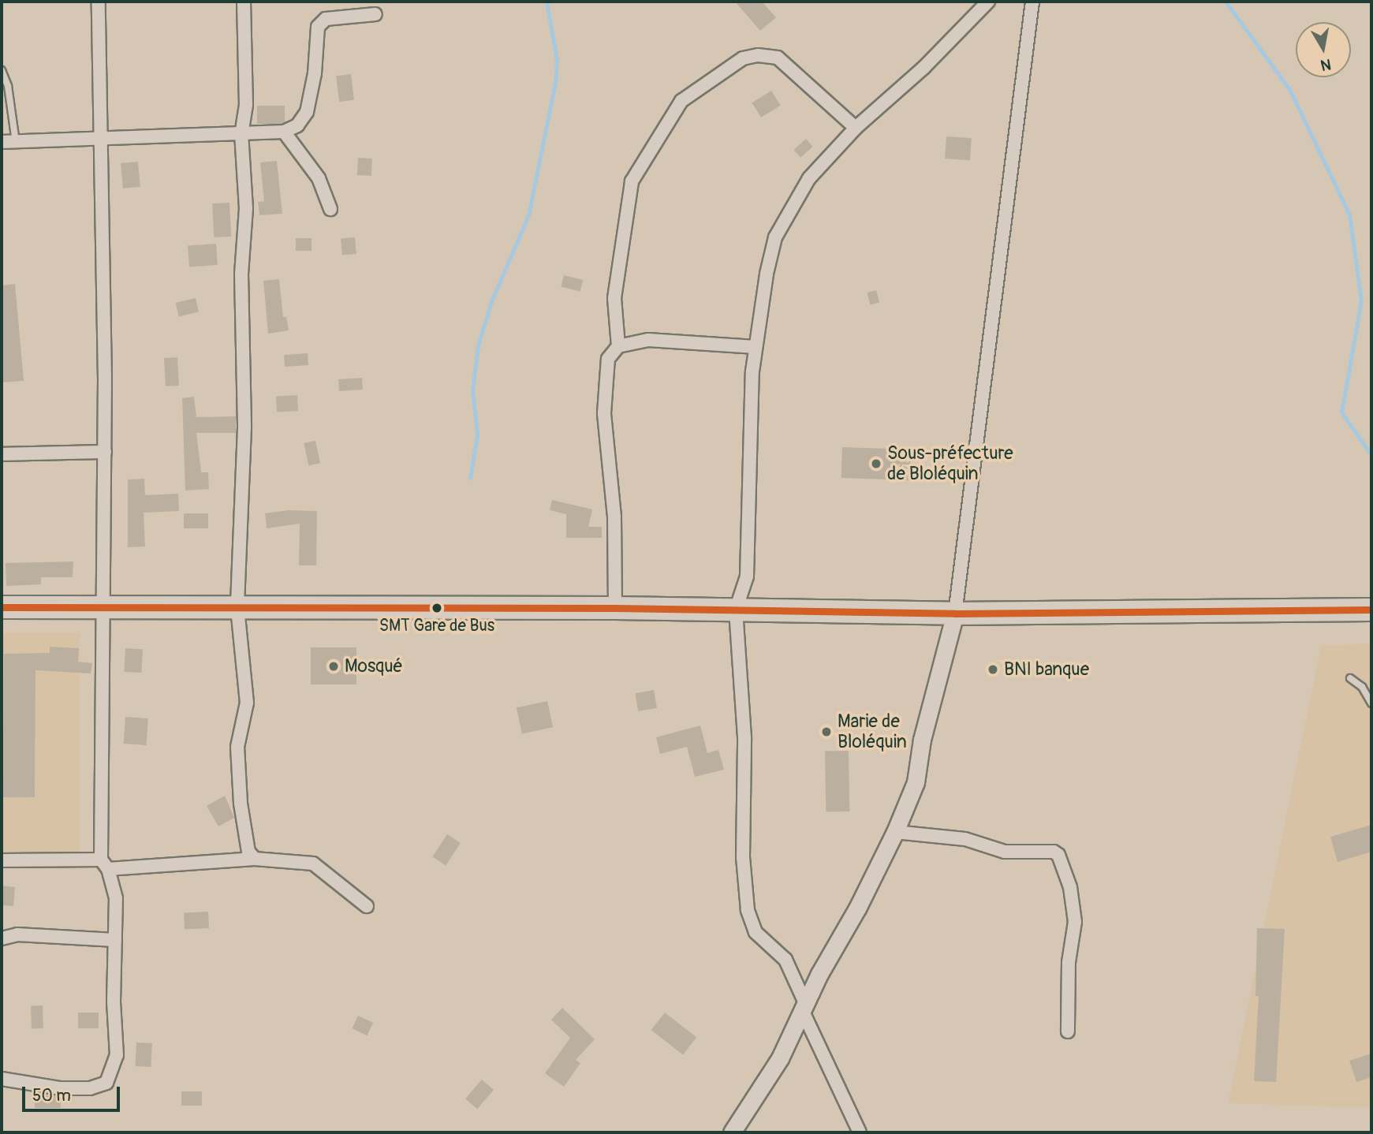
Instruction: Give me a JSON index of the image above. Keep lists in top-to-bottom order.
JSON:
{
  "places": [
    "Sous-préfecture de Bloléquin",
    "SMT Gare de Bus",
    "Mosqué",
    "BNI banque",
    "Marie de Bloléquin"
  ],
  "scale_bar": "50 m",
  "north": "bottom"
}
